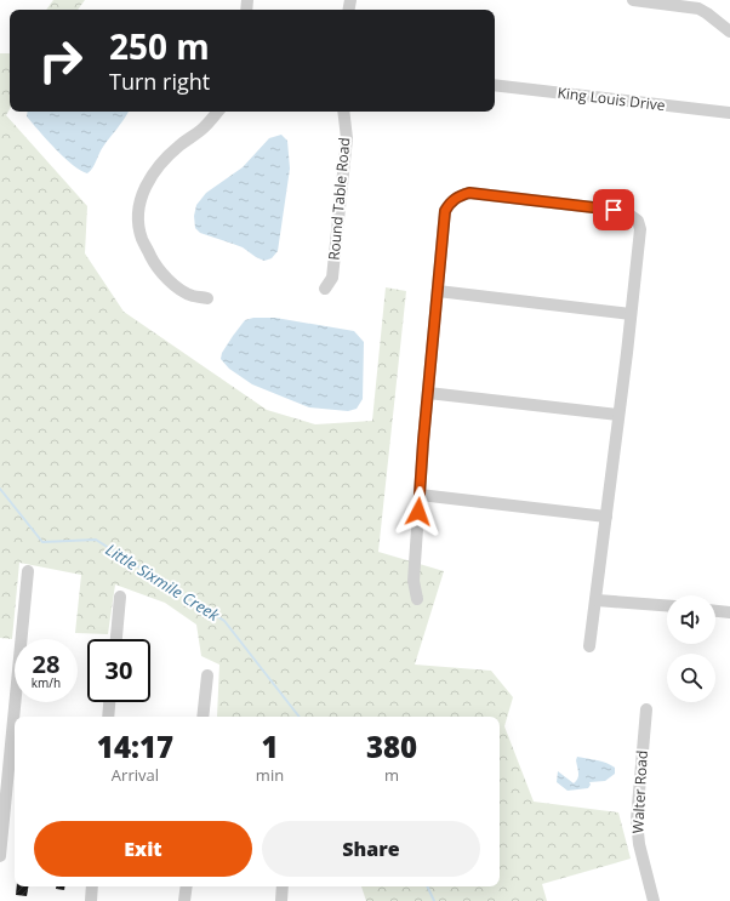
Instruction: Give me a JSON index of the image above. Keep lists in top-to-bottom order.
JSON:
{
  "streets": {
    "street": ["King Louis Drive", "Round Table Road", "Walter Road"]
  },
  "water": ["Little Sixmile Creek"],
  "page": {
    "turn": ["250 m", "Turn right"],
    "speed": "28 km/h",
    "limit": "30",
    "eta": [
      "14:17",
      "Arrival",
      "1",
      "min",
      "380",
      "m"
    ],
    "buttons": ["Exit", "Share"]
  }
}
